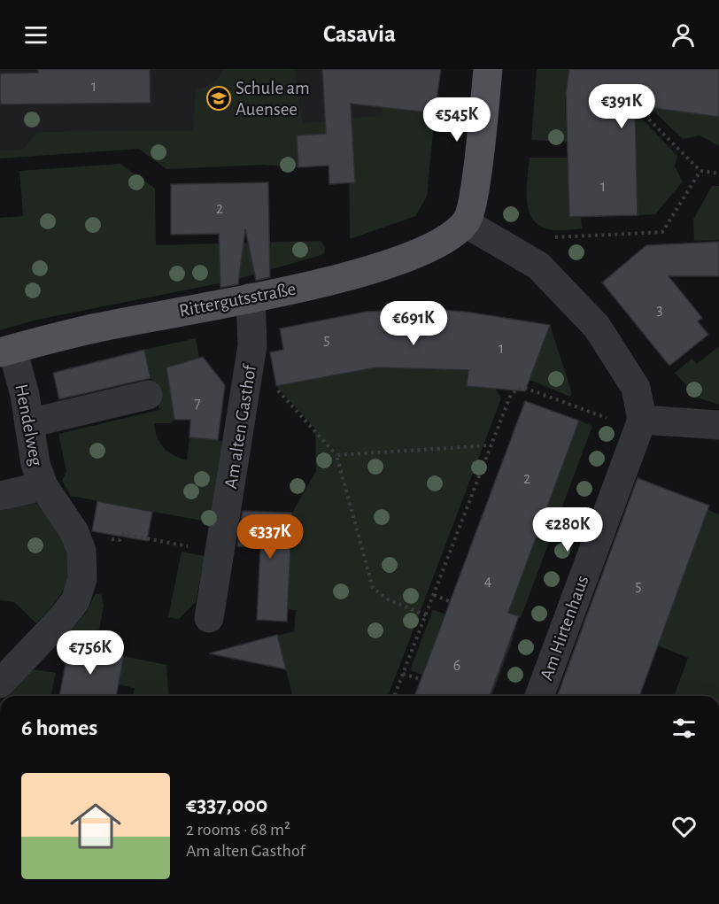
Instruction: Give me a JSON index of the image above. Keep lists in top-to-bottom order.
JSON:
{
  "streets": {
    "main road": ["Rittergutsstraße"],
    "street": ["Hendelweg", "Am alten Gasthof", "Am Hirtenhaus"]
  },
  "crossings": [
    ["Rittergutsstraße", "Hendelweg"],
    ["Rittergutsstraße", "Am alten Gasthof"]
  ],
  "places": {
    "school or university": ["Schule am Auensee"]
  },
  "house_numbers": [
    "1",
    "1",
    "2",
    "3",
    "5",
    "1",
    "7",
    "2",
    "4",
    "5",
    "6"
  ],
  "page": {
    "header": "Casavia",
    "price": [
      "€391K",
      "€545K",
      "€691K",
      "€280K",
      "€337K",
      "€756K"
    ],
    "heading": "6 homes",
    "list": [
      {
        "name": "€337,000",
        "note": "2 rooms · 68 m² · Am alten Gasthof"
      }
    ]
  }
}
